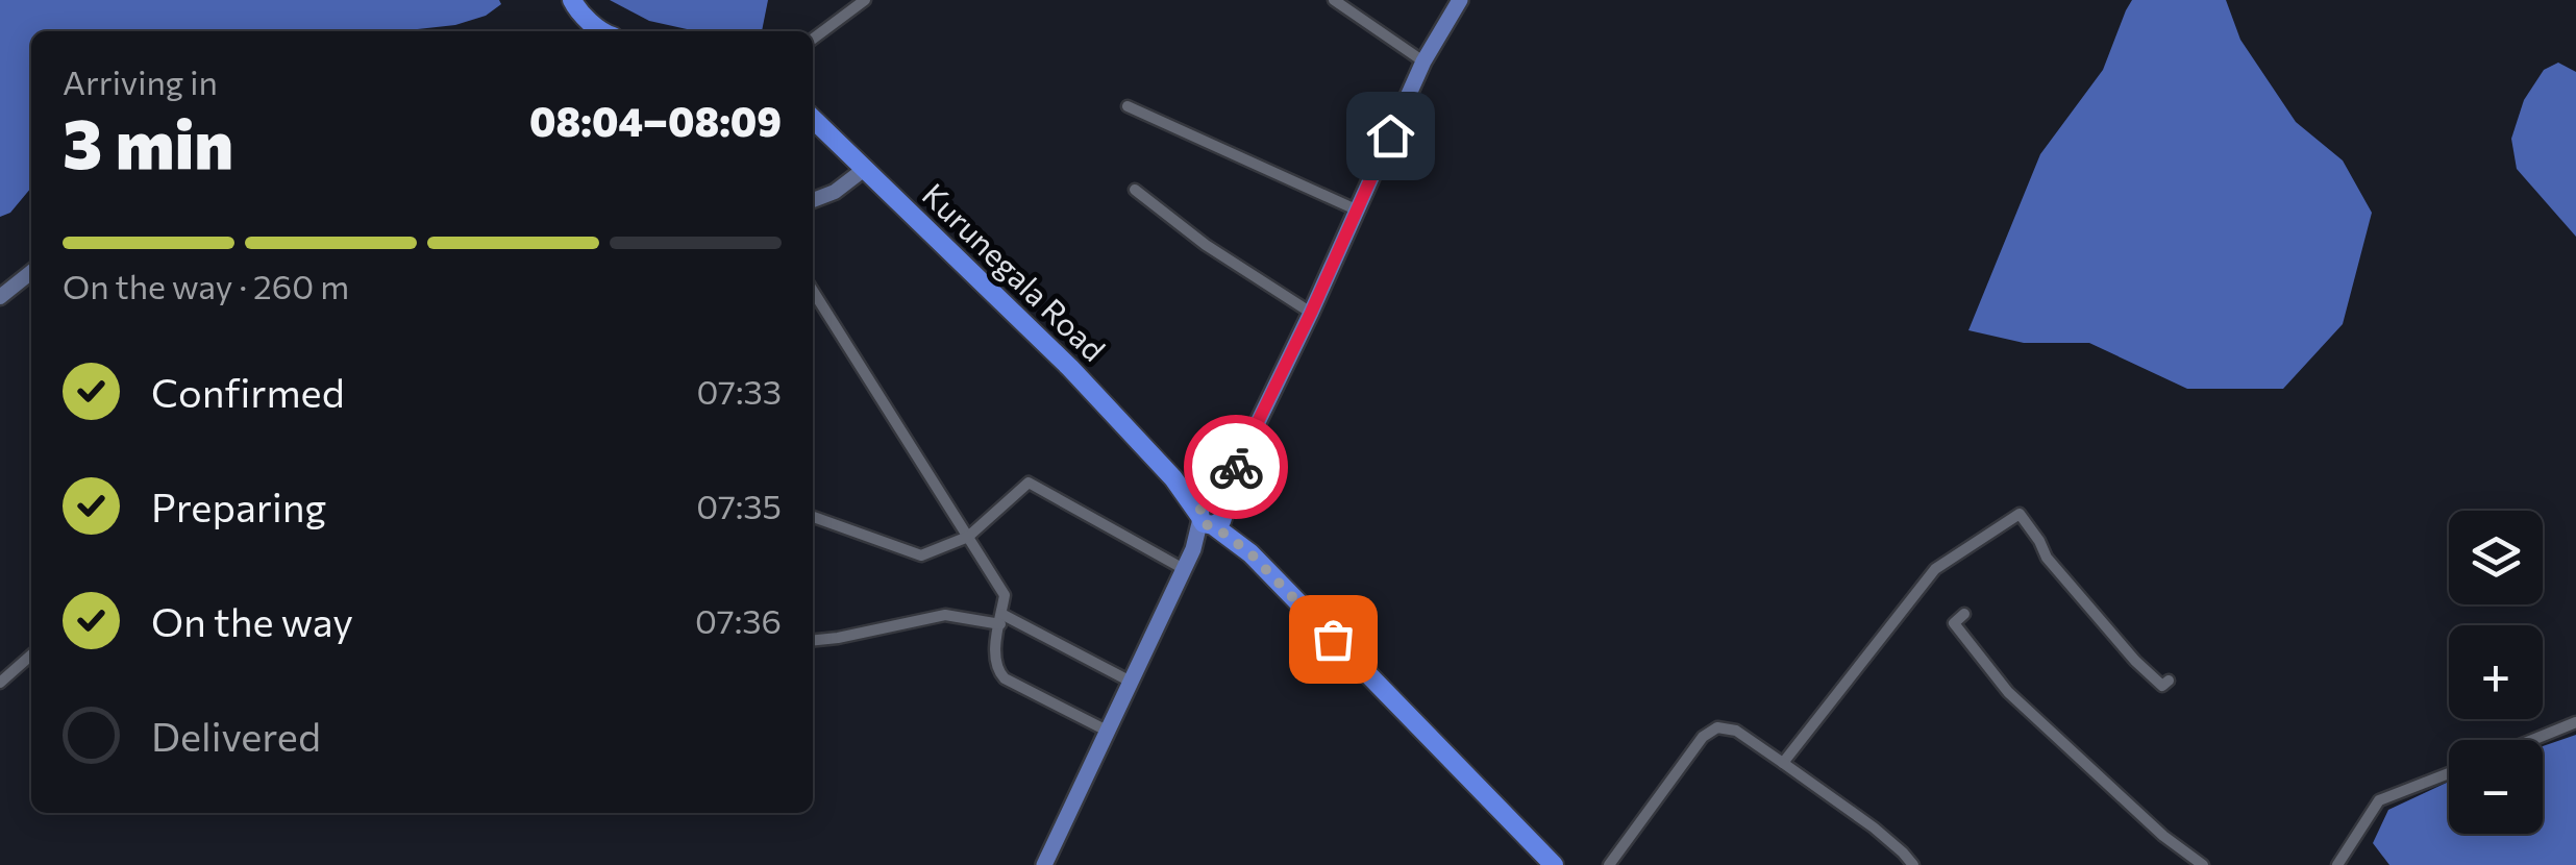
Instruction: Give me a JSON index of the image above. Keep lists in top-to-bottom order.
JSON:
{
  "streets": {
    "highway": ["Kurunegala Road"]
  },
  "page": {
    "heading": ["3 min", "Arriving in", "08:04–08:09"],
    "bar": "On the way · 260 m",
    "list": [
      ["Confirmed", "07:33"],
      ["Preparing", "07:35"],
      ["On the way", "07:36"],
      "Delivered"
    ],
    "map_buttons": ["+", "−"]
  }
}
